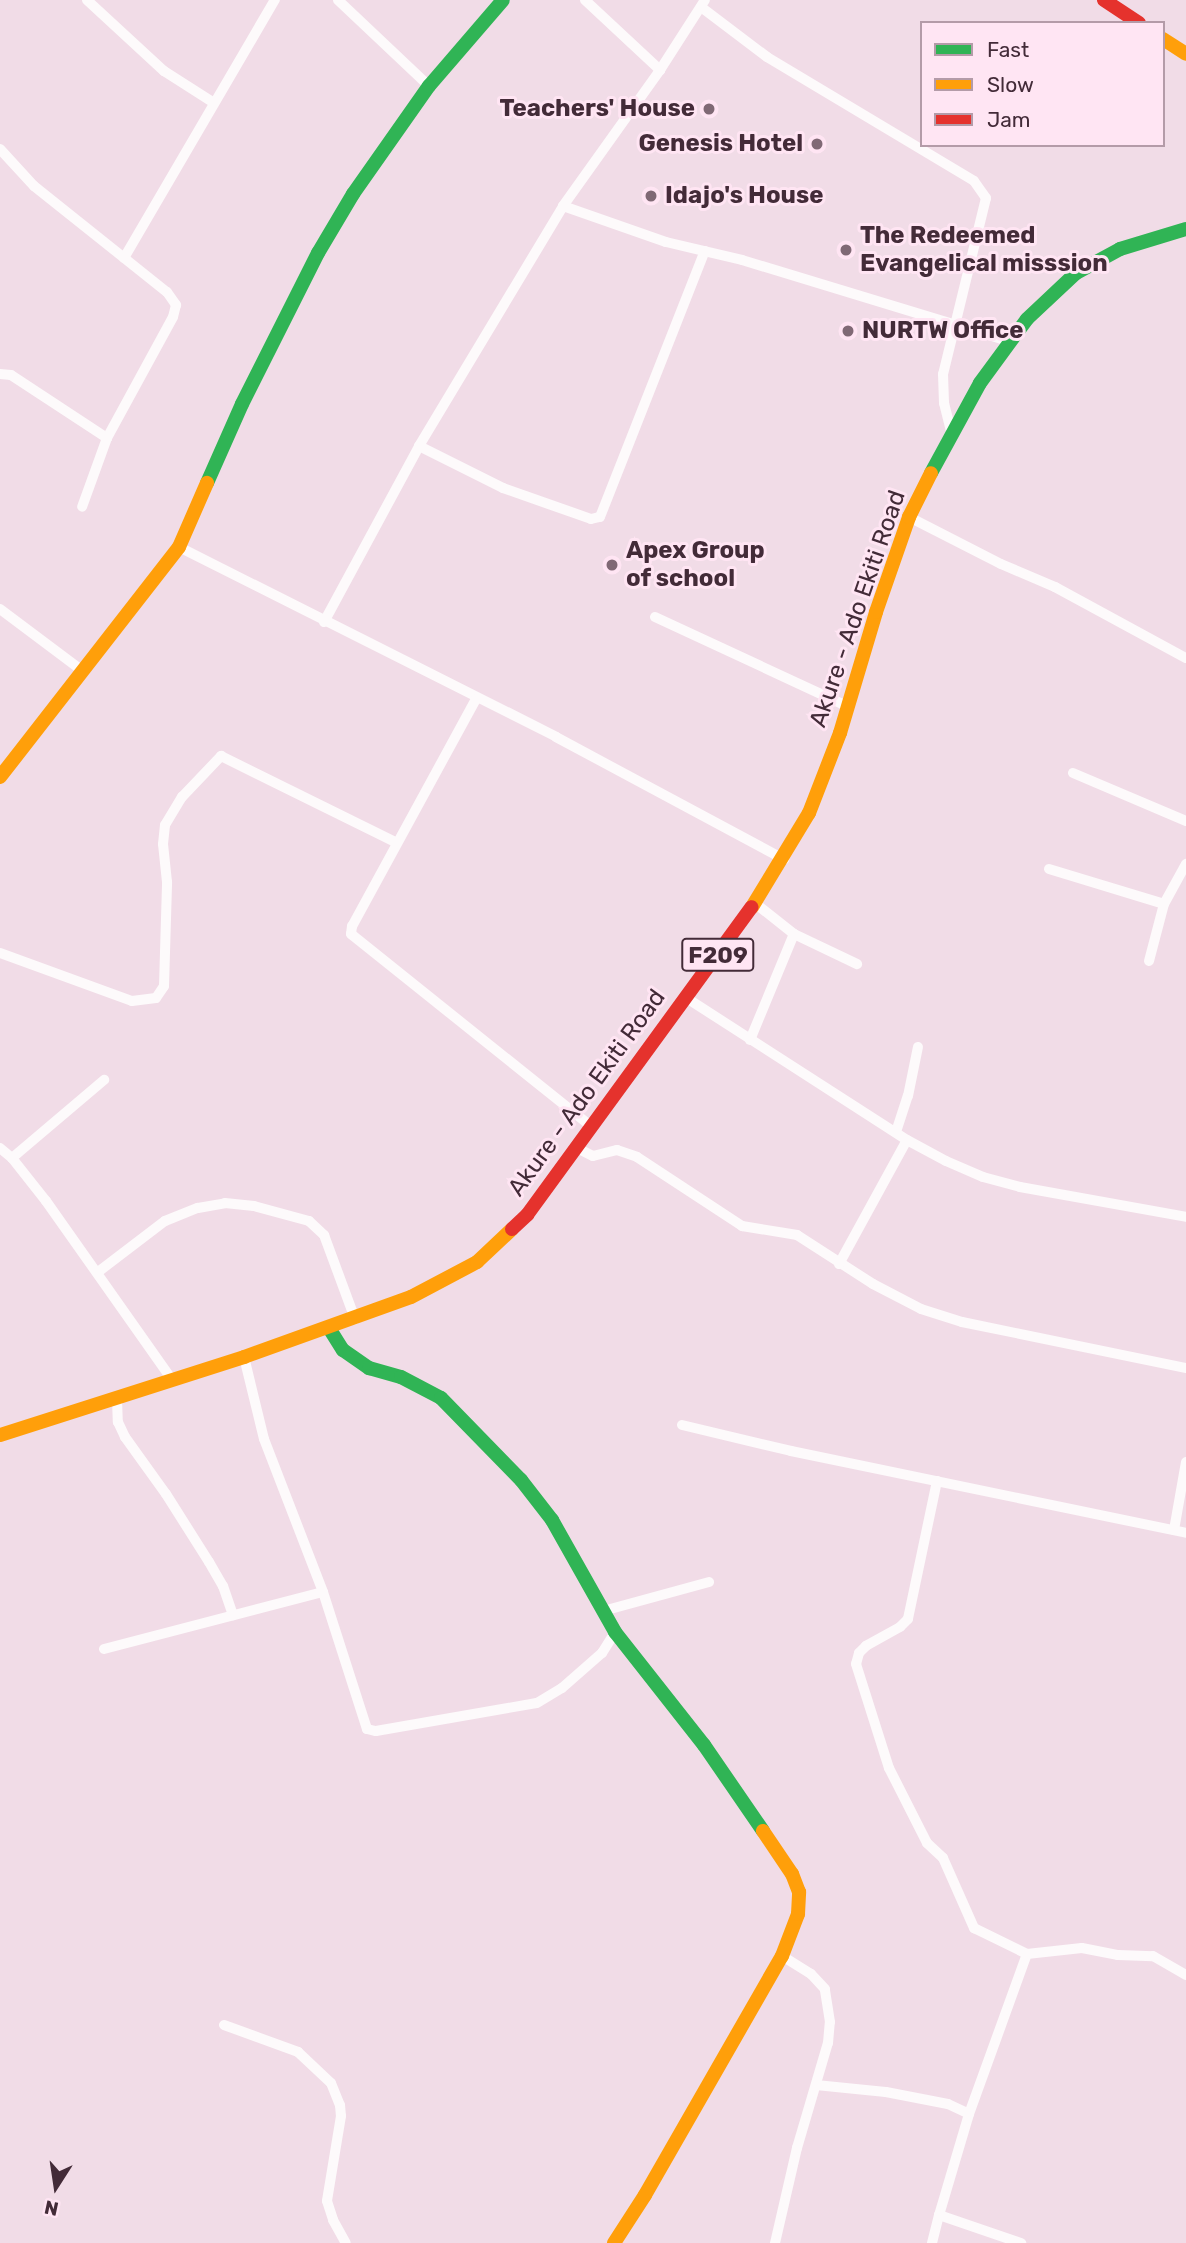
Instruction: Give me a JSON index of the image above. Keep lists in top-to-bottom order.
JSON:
{
  "streets": {
    "main road": ["Akure - Ado Ekiti Road", "F209"]
  },
  "places": [
    "Teachers' House",
    "Genesis Hotel",
    "Idajo's House",
    "The Redeemed Evangelical misssion",
    "NURTW Office",
    "Apex Group of school"
  ],
  "legend": ["Fast", "Slow", "Jam"],
  "north": "bottom"
}
